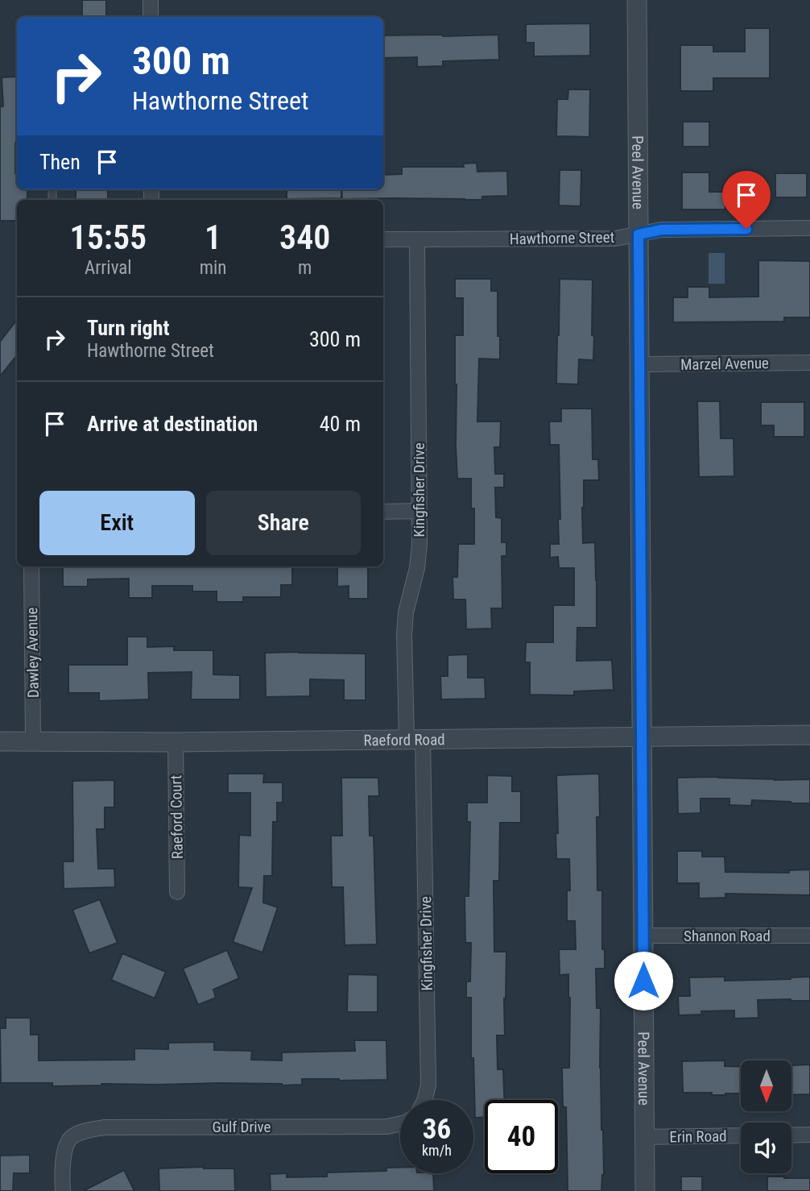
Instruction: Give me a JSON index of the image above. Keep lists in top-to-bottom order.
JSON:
{
  "streets": {
    "street": [
      "Peel Avenue",
      "Hawthorne Street",
      "Marzel Avenue",
      "Kingfisher Drive",
      "Dawley Avenue",
      "Raeford Road",
      "Raeford Court",
      "Shannon Road",
      "Gulf Drive",
      "Erin Road"
    ]
  },
  "crossings": [
    ["Peel Avenue", "Hawthorne Street"],
    ["Peel Avenue", "Marzel Avenue"],
    ["Peel Avenue", "Raeford Road"],
    ["Peel Avenue", "Shannon Road"],
    ["Peel Avenue", "Erin Road"],
    ["Hawthorne Street", "Kingfisher Drive"],
    ["Kingfisher Drive", "Raeford Road"],
    ["Dawley Avenue", "Raeford Road"],
    ["Raeford Road", "Raeford Court"]
  ],
  "north": "bottom",
  "page": {
    "turn": ["300 m", "Hawthorne Street"],
    "then": "Then",
    "eta": [
      "15:55",
      "Arrival",
      "1",
      "min",
      "340",
      "m"
    ],
    "list": [
      {
        "name": "Turn right",
        "note": "Hawthorne Street",
        "value": "300 m"
      },
      {
        "name": "Arrive at destination",
        "value": "40 m"
      }
    ],
    "buttons": ["Exit", "Share"],
    "speed": "36 km/h",
    "limit": "40"
  }
}
